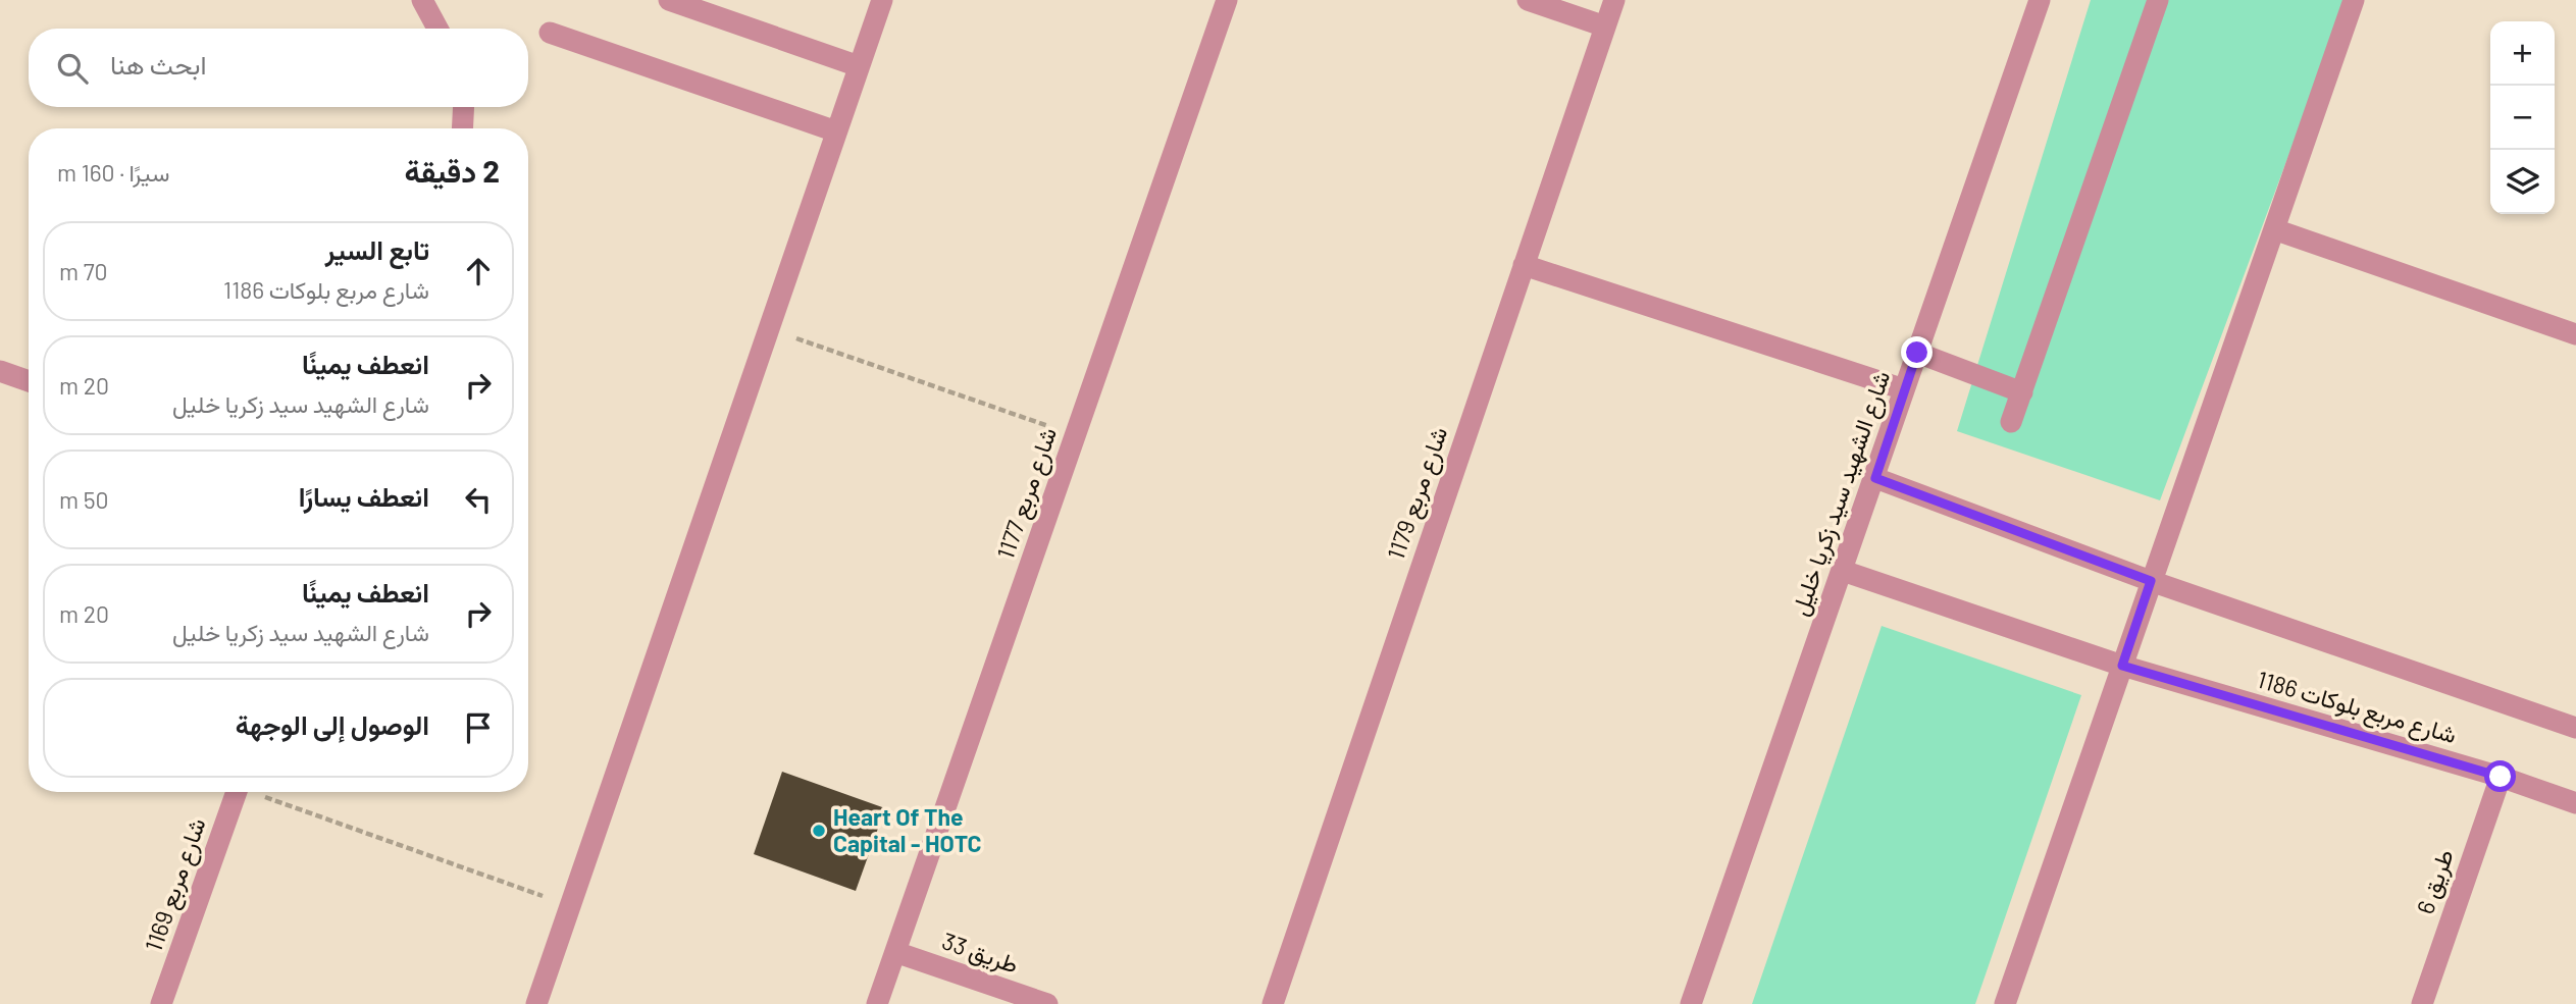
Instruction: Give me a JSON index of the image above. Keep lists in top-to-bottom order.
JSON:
{
  "streets": {
    "street": [
      "شارع مربع 1177",
      "شارع مربع 1179",
      "شارع الشهيد سيد زكريا خليل",
      "شارع مربع بلوكات 1186",
      "طريق 6",
      "شارع مربع 1169",
      "طريق 33"
    ]
  },
  "crossings": [
    ["شارع مربع 1177", "طريق 33"],
    ["شارع الشهيد سيد زكريا خليل", "شارع مربع بلوكات 1186"],
    ["شارع مربع بلوكات 1186", "طريق 6"]
  ],
  "places": ["Heart Of The Capital - HOTC"],
  "page": {
    "map_buttons": ["+", "−"],
    "search": "ابحث هنا",
    "heading": ["2 دقيقة", "سيرًا · 160 m"],
    "list": [
      ["تابع السير", "شارع مربع بلوكات 1186", "70 m"],
      ["انعطف يمينًا", "شارع الشهيد سيد زكريا خليل", "20 m"],
      ["انعطف يسارًا", "50 m"],
      ["انعطف يمينًا", "شارع الشهيد سيد زكريا خليل", "20 m"],
      "الوصول إلى الوجهة"
    ]
  }
}
